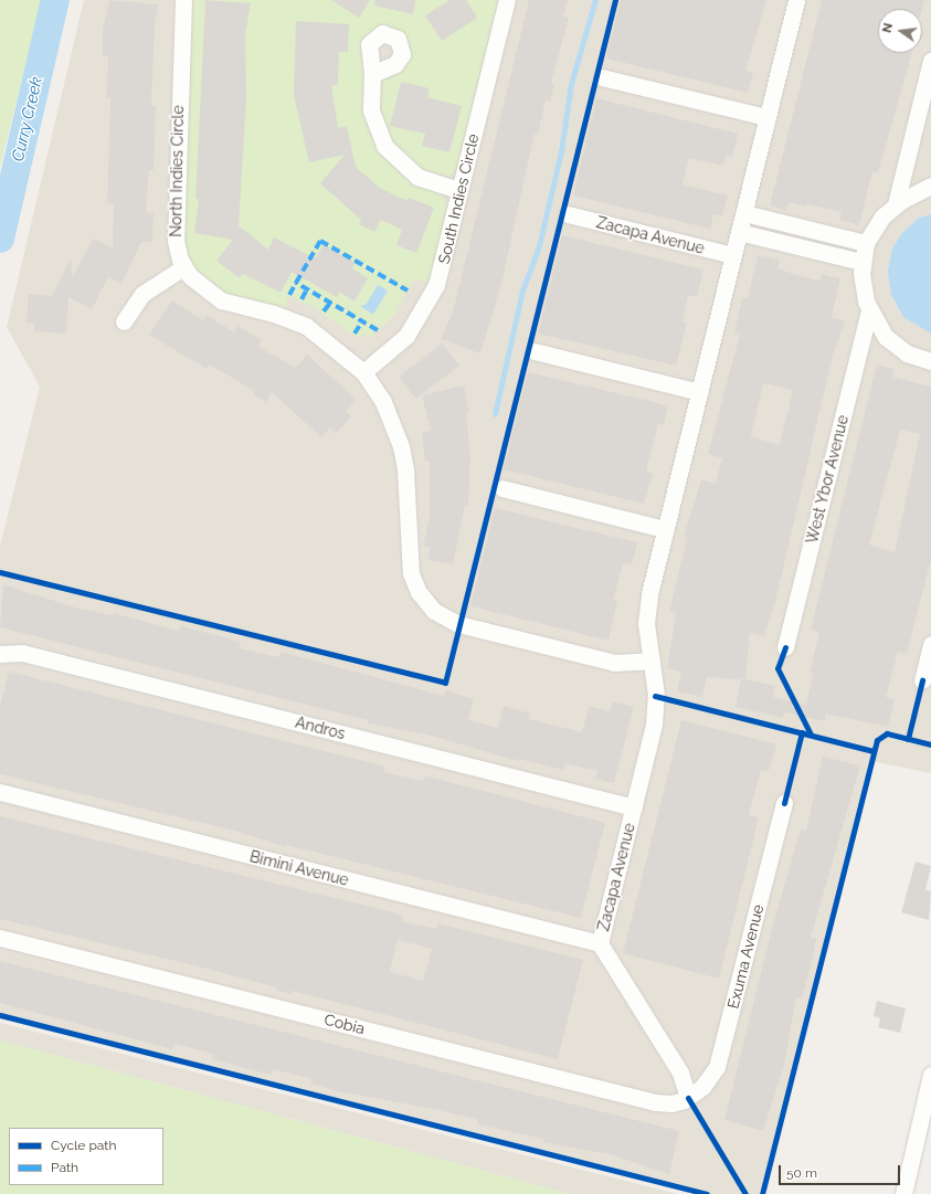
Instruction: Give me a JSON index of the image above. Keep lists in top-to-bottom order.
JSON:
{
  "streets": {
    "street": [
      "North Indies Circle",
      "South Indies Circle",
      "Zacapa Avenue",
      "West Ybor Avenue",
      "Andros",
      "Bimini Avenue",
      "Exuma Avenue",
      "Cobia"
    ]
  },
  "crossings": [
    ["North Indies Circle", "South Indies Circle"],
    ["North Indies Circle", "Zacapa Avenue"],
    ["Zacapa Avenue", "Andros"],
    ["Zacapa Avenue", "Bimini Avenue"],
    ["Zacapa Avenue", "Exuma Avenue"],
    ["Zacapa Avenue", "Cobia"],
    ["Exuma Avenue", "Cobia"]
  ],
  "water": ["Curry Creek"],
  "legend": ["Cycle path", "Path"],
  "scale_bar": "50 m",
  "north": "left"
}
